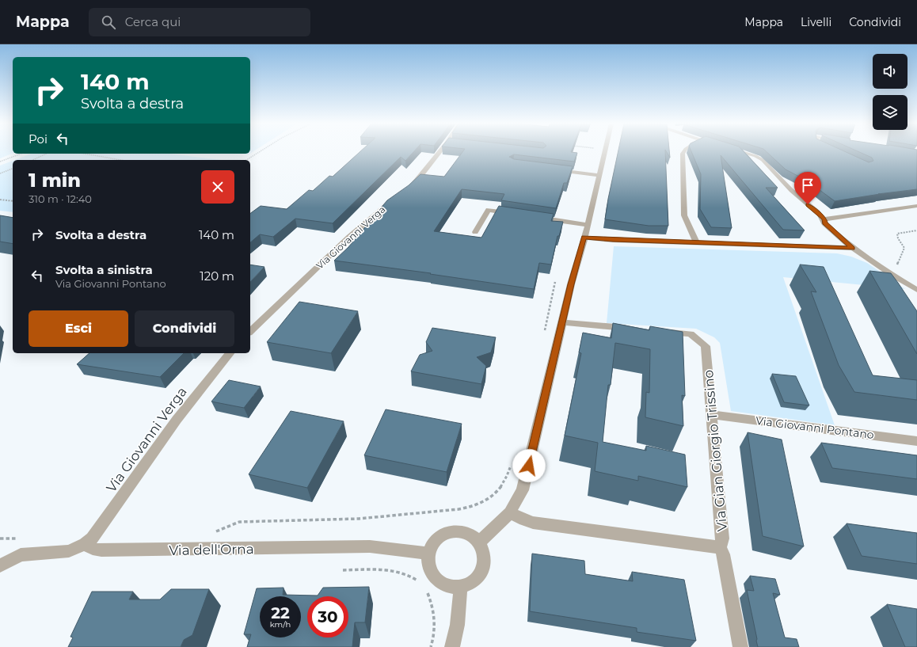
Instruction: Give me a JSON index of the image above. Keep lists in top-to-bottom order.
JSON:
{
  "streets": {
    "street": [
      "Via Giovanni Verga",
      "Via Giovanni Pontano",
      "Via Gian Giorgio Trissino",
      "Via dell'Orna"
    ]
  },
  "crossings": [
    ["Via Giovanni Verga", "Via dell'Orna"],
    ["Via Giovanni Pontano", "Via Gian Giorgio Trissino"]
  ],
  "page": {
    "header": "Mappa",
    "search": "Cerca qui",
    "nav": ["Mappa", "Livelli", "Condividi"],
    "turn": ["140 m", "Svolta a destra"],
    "then": "Poi",
    "heading": ["1 min", "310 m · 12:40"],
    "list": [
      {
        "name": "Svolta a destra",
        "value": "140 m"
      },
      {
        "name": "Svolta a sinistra",
        "note": "Via Giovanni Pontano",
        "value": "120 m"
      }
    ],
    "buttons": ["Esci", "Condividi"],
    "speed": "22 km/h",
    "limit": "30"
  }
}
